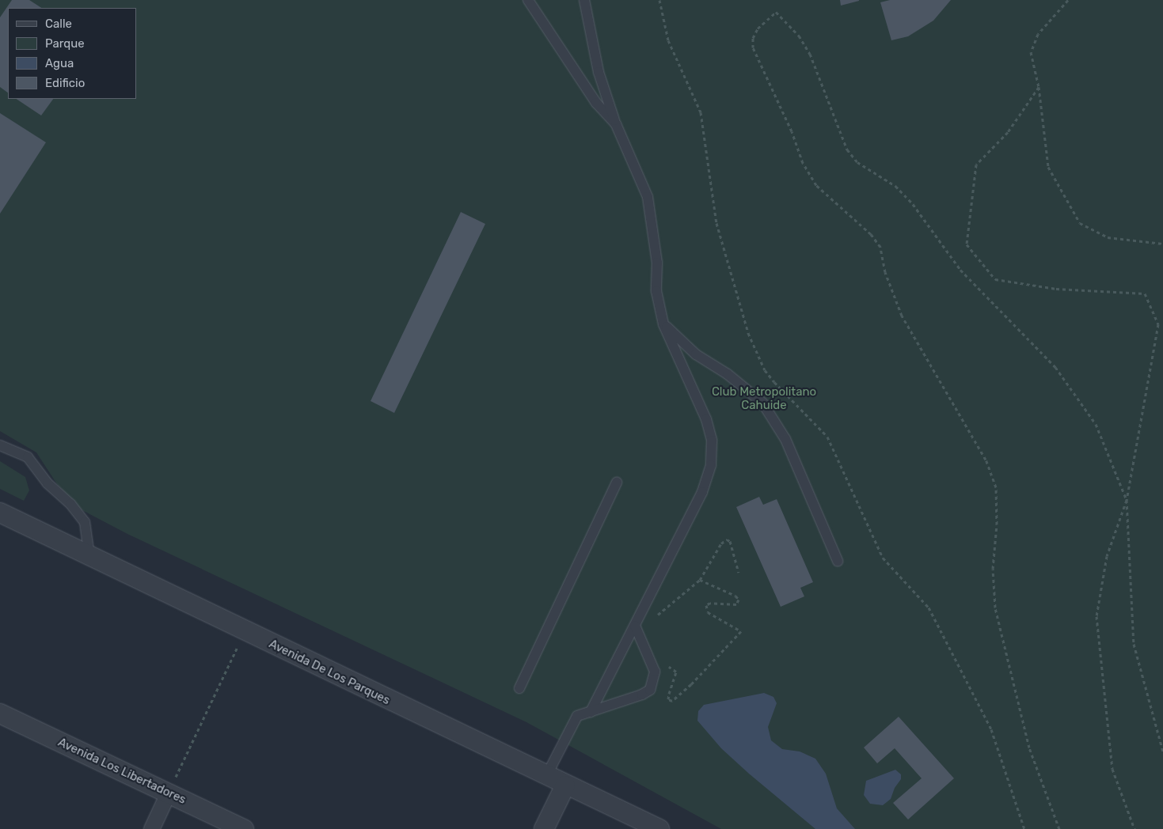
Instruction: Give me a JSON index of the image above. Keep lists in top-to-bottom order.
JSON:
{
  "streets": {
    "street": ["Avenida De Los Parques", "Avenida Los Libertadores"]
  },
  "parks": ["Club Metropolitano Cahuide"],
  "legend": [
    "Calle",
    "Parque",
    "Agua",
    "Edificio"
  ]
}
